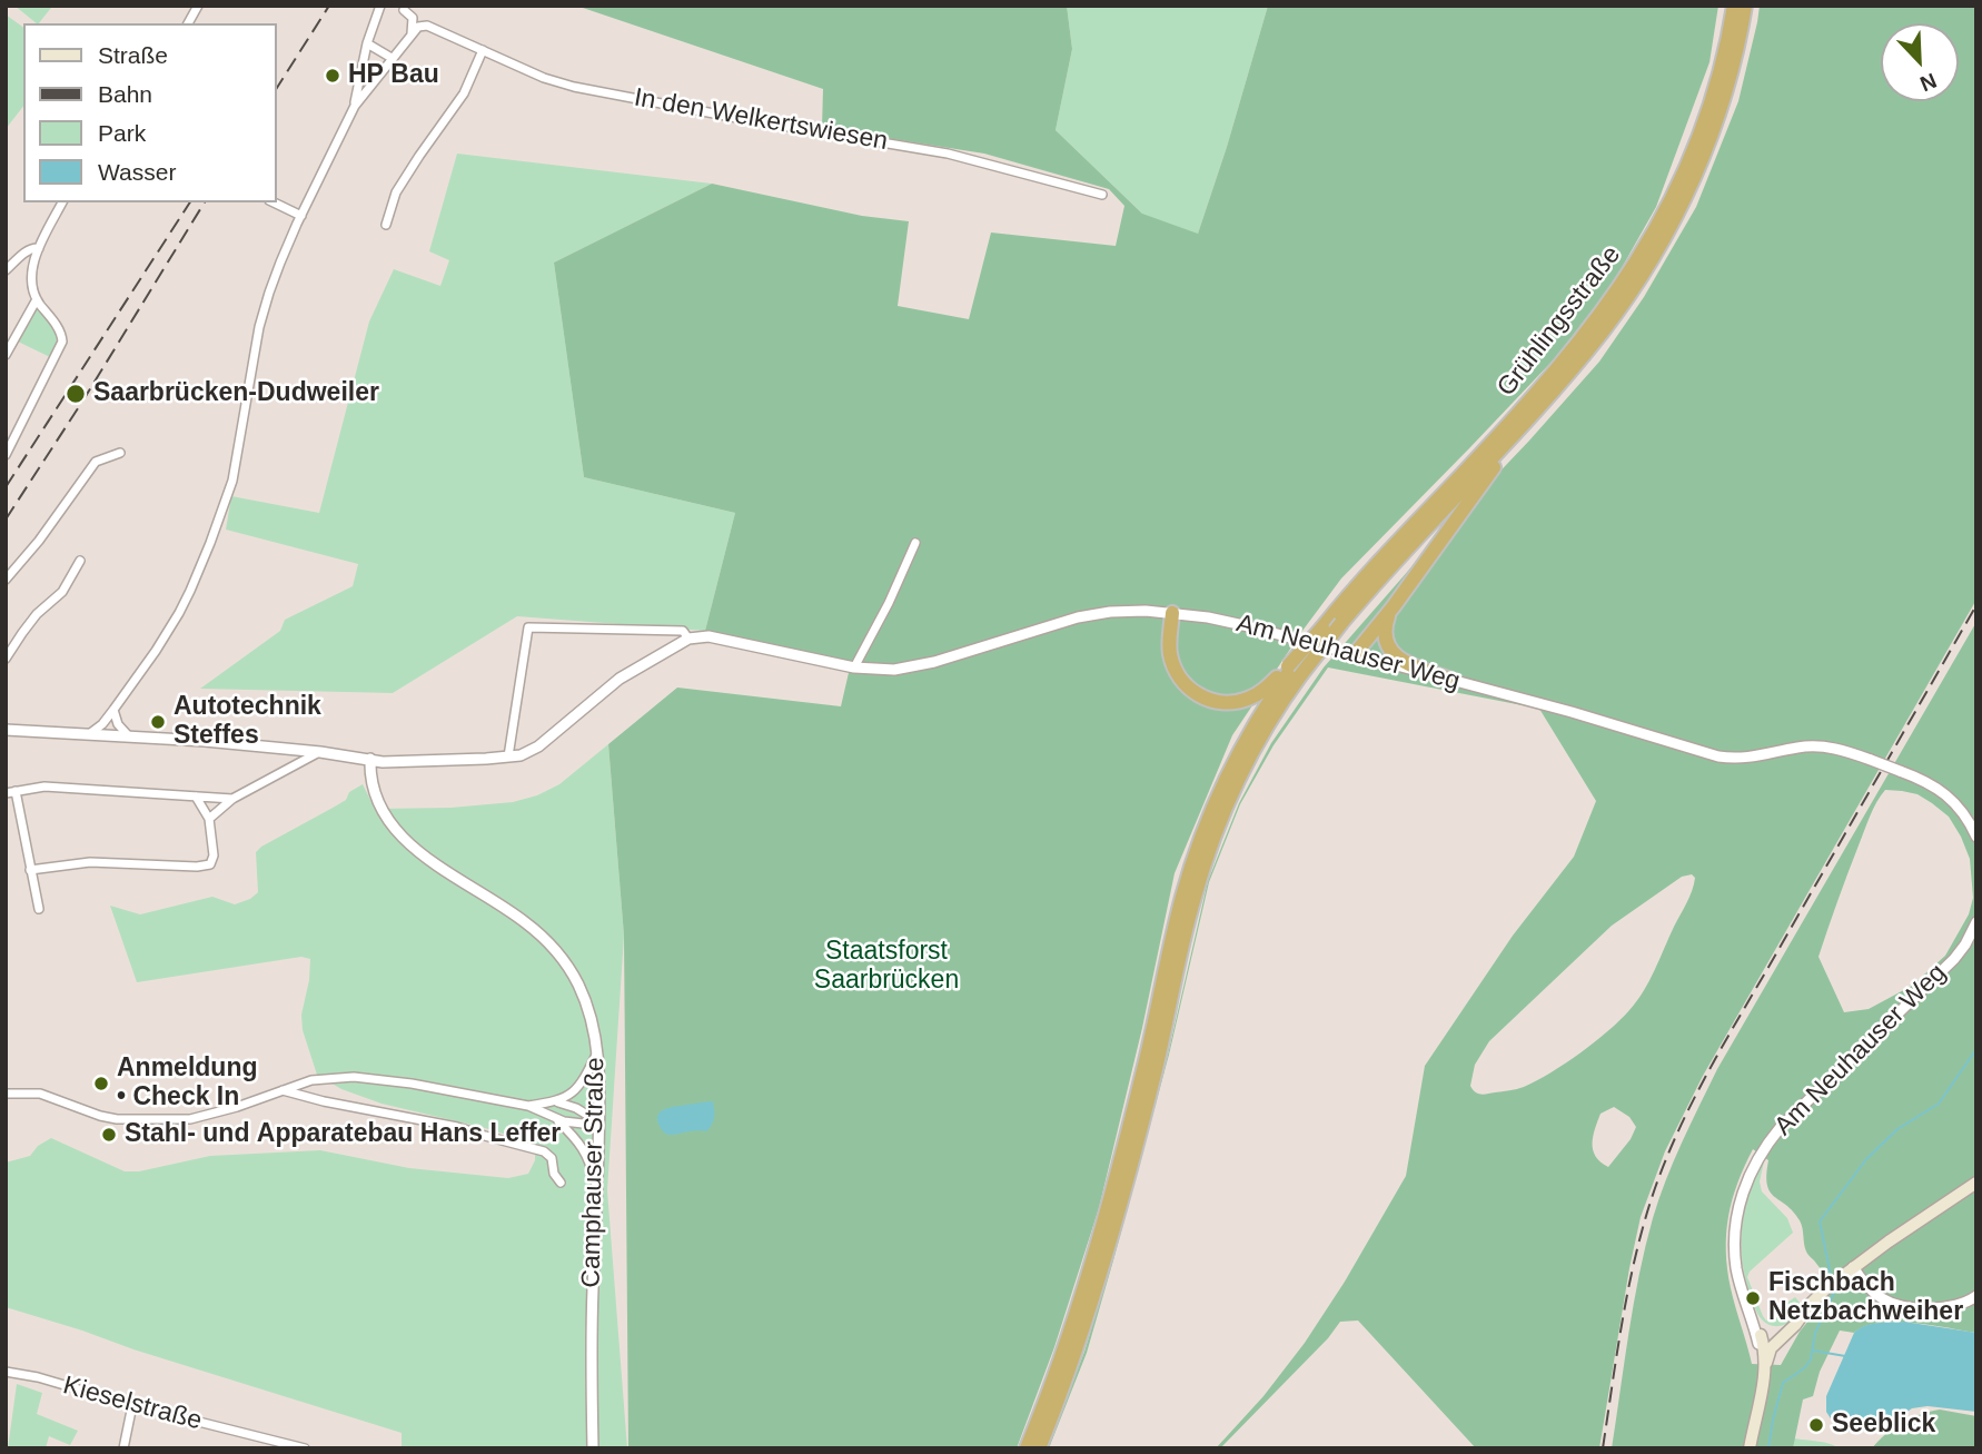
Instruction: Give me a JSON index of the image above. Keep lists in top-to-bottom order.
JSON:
{
  "streets": {
    "highway": ["Grühlingsstraße"],
    "street": [
      "In den Welkertswiesen",
      "Am Neuhauser Weg",
      "Camphauser Straße",
      "Kieselstraße"
    ]
  },
  "parks": ["Staatsforst Saarbrücken"],
  "places": [
    "HP Bau",
    "Saarbrücken-Dudweiler",
    "Autotechnik Steffes",
    "Anmeldung • Check In",
    "Stahl- und Apparatebau Hans Leffer",
    "Fischbach Netzbachweiher",
    "Seeblick"
  ],
  "legend": [
    "Straße",
    "Bahn",
    "Park",
    "Wasser"
  ],
  "north": "bottom right"
}
